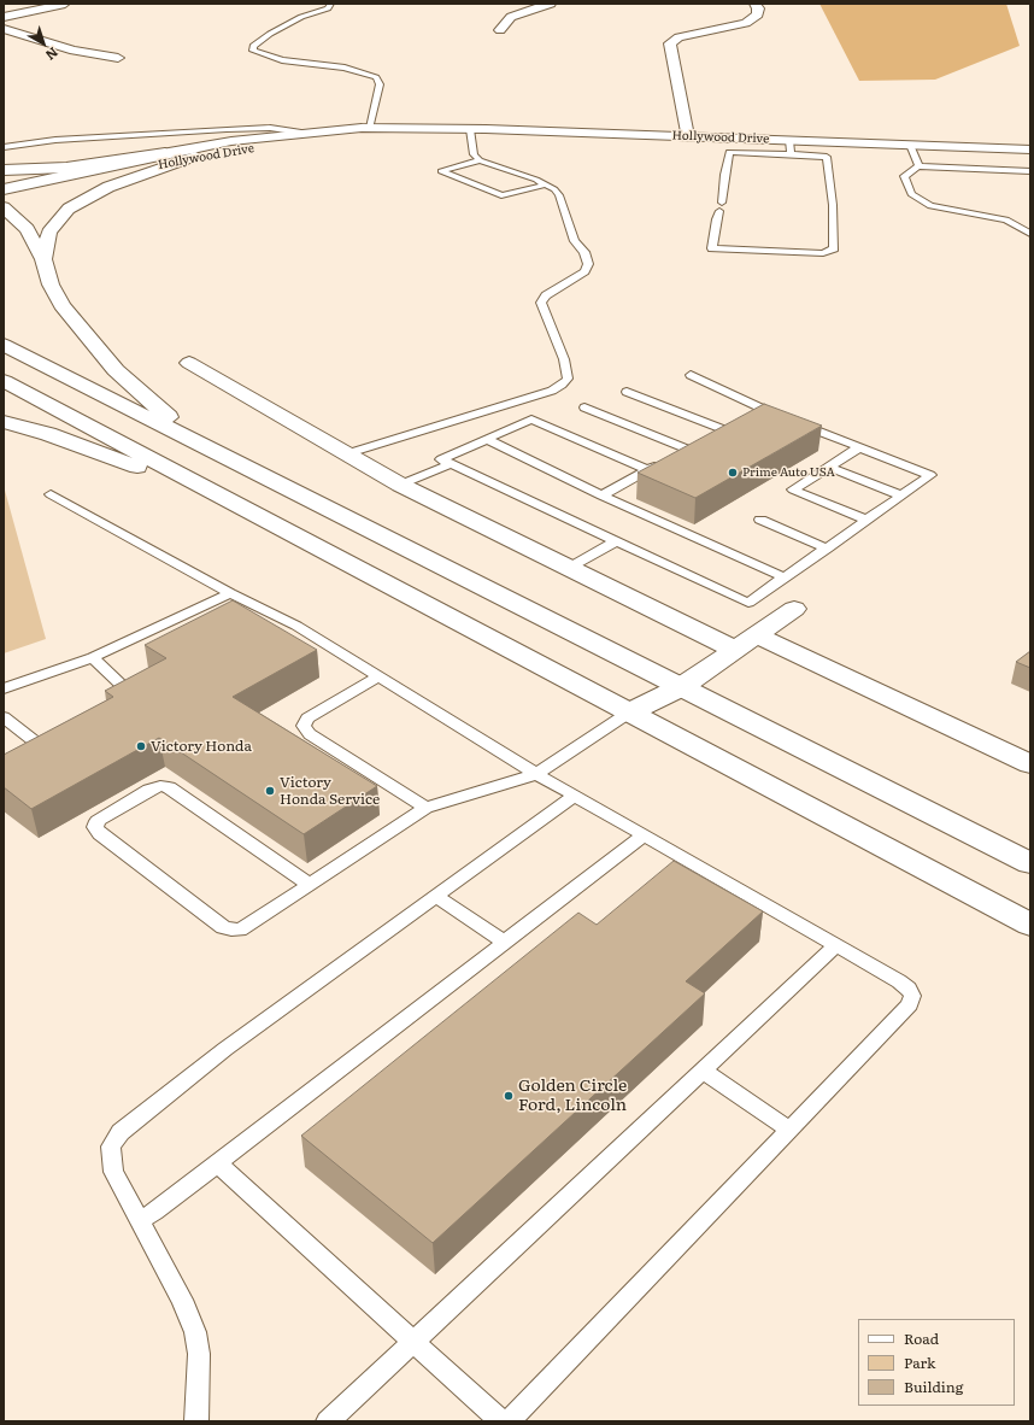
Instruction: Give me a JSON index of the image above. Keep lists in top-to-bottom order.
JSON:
{
  "streets": {
    "main road": ["Hollywood Drive"]
  },
  "places": [
    "Prime Auto USA",
    "Victory Honda",
    "Victory Honda Service",
    "Golden Circle Ford, Lincoln"
  ],
  "legend": ["Road", "Park", "Building"],
  "north": "bottom right"
}
